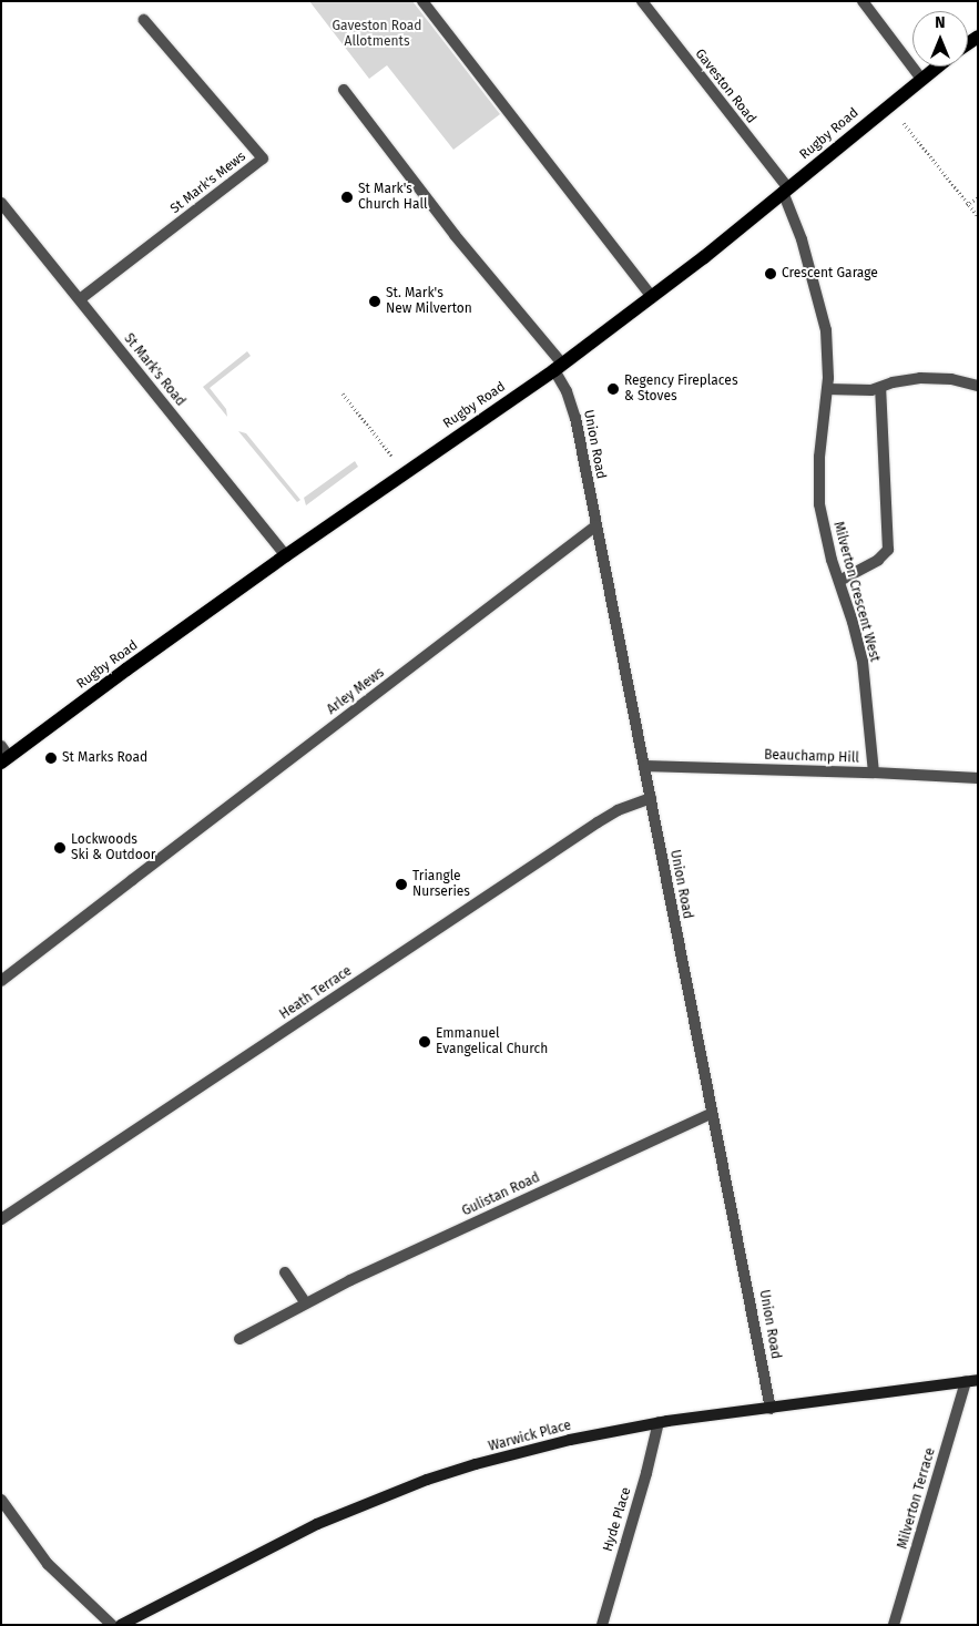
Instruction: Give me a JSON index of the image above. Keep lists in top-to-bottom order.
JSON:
{
  "streets": {
    "main road": ["Rugby Road", "Warwick Place"],
    "street": [
      "Gaveston Road",
      "St Mark's Mews",
      "St Mark's Road",
      "Union Road",
      "Milverton Crescent West",
      "Arley Mews",
      "Beauchamp Hill",
      "Heath Terrace",
      "Gulistan Road",
      "Milverton Terrace",
      "Hyde Place"
    ]
  },
  "crossings": [
    ["Gaveston Road", "Rugby Road"],
    ["Gaveston Road", "Milverton Crescent West"],
    ["Rugby Road", "St Mark's Road"],
    ["Rugby Road", "Union Road"],
    ["Rugby Road", "Milverton Crescent West"],
    ["St Mark's Mews", "St Mark's Road"],
    ["Union Road", "Arley Mews"],
    ["Union Road", "Beauchamp Hill"],
    ["Union Road", "Heath Terrace"],
    ["Union Road", "Gulistan Road"],
    ["Union Road", "Warwick Place"],
    ["Milverton Crescent West", "Beauchamp Hill"],
    ["Warwick Place", "Milverton Terrace"],
    ["Warwick Place", "Hyde Place"]
  ],
  "parks": ["Gaveston Road Allotments"],
  "places": [
    "St Mark's Church Hall",
    "Crescent Garage",
    "St. Mark's New Milverton",
    "Regency Fireplaces & Stoves",
    "St Marks Road",
    "Lockwoods Ski & Outdoor",
    "Triangle Nurseries",
    "Emmanuel Evangelical Church"
  ],
  "north": "top"
}
